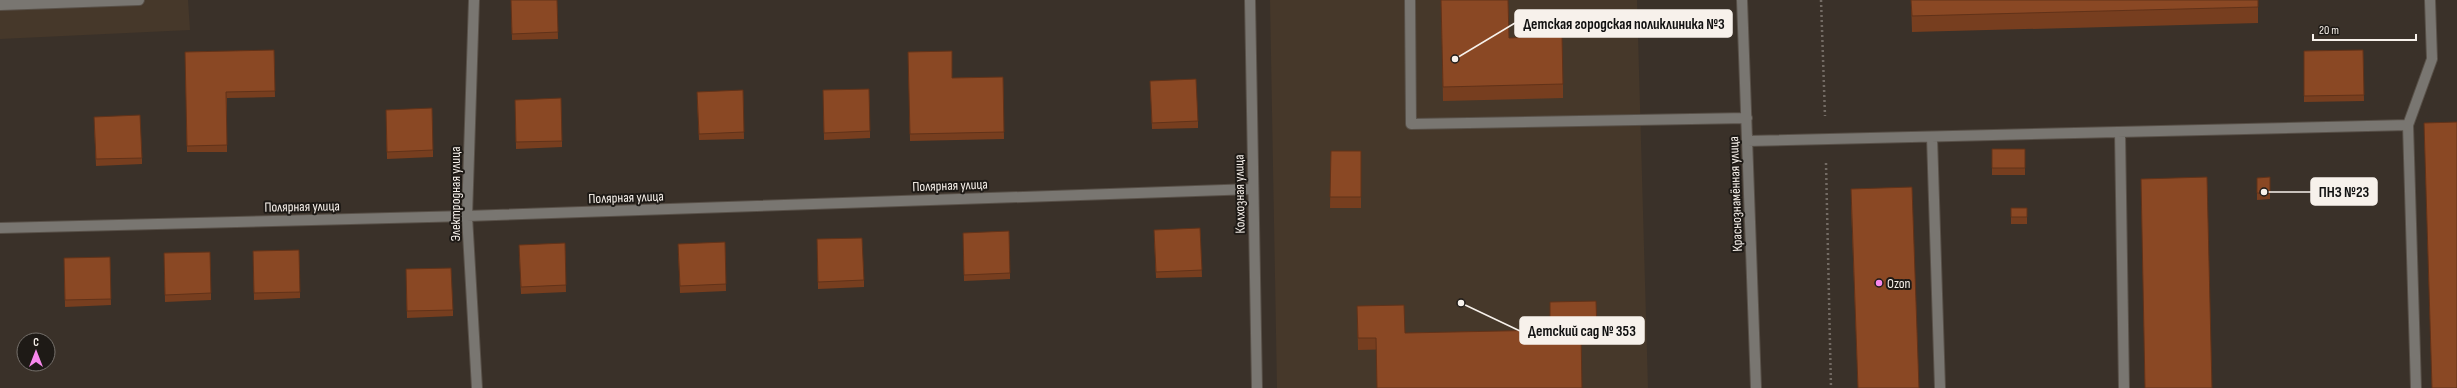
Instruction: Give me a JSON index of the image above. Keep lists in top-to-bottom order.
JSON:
{
  "streets": {
    "street": [
      "Полярная улица",
      "Электродная улица",
      "Колхозная улица",
      "Краснознамённая улица"
    ]
  },
  "crossings": [
    ["Полярная улица", "Электродная улица"],
    ["Полярная улица", "Колхозная улица"]
  ],
  "places": [
    "Детская городская поликлиника №3",
    "ПНЗ №23",
    "Ozon",
    "Детский сад № 353"
  ],
  "scale_bar": "20 m",
  "north": "top"
}
